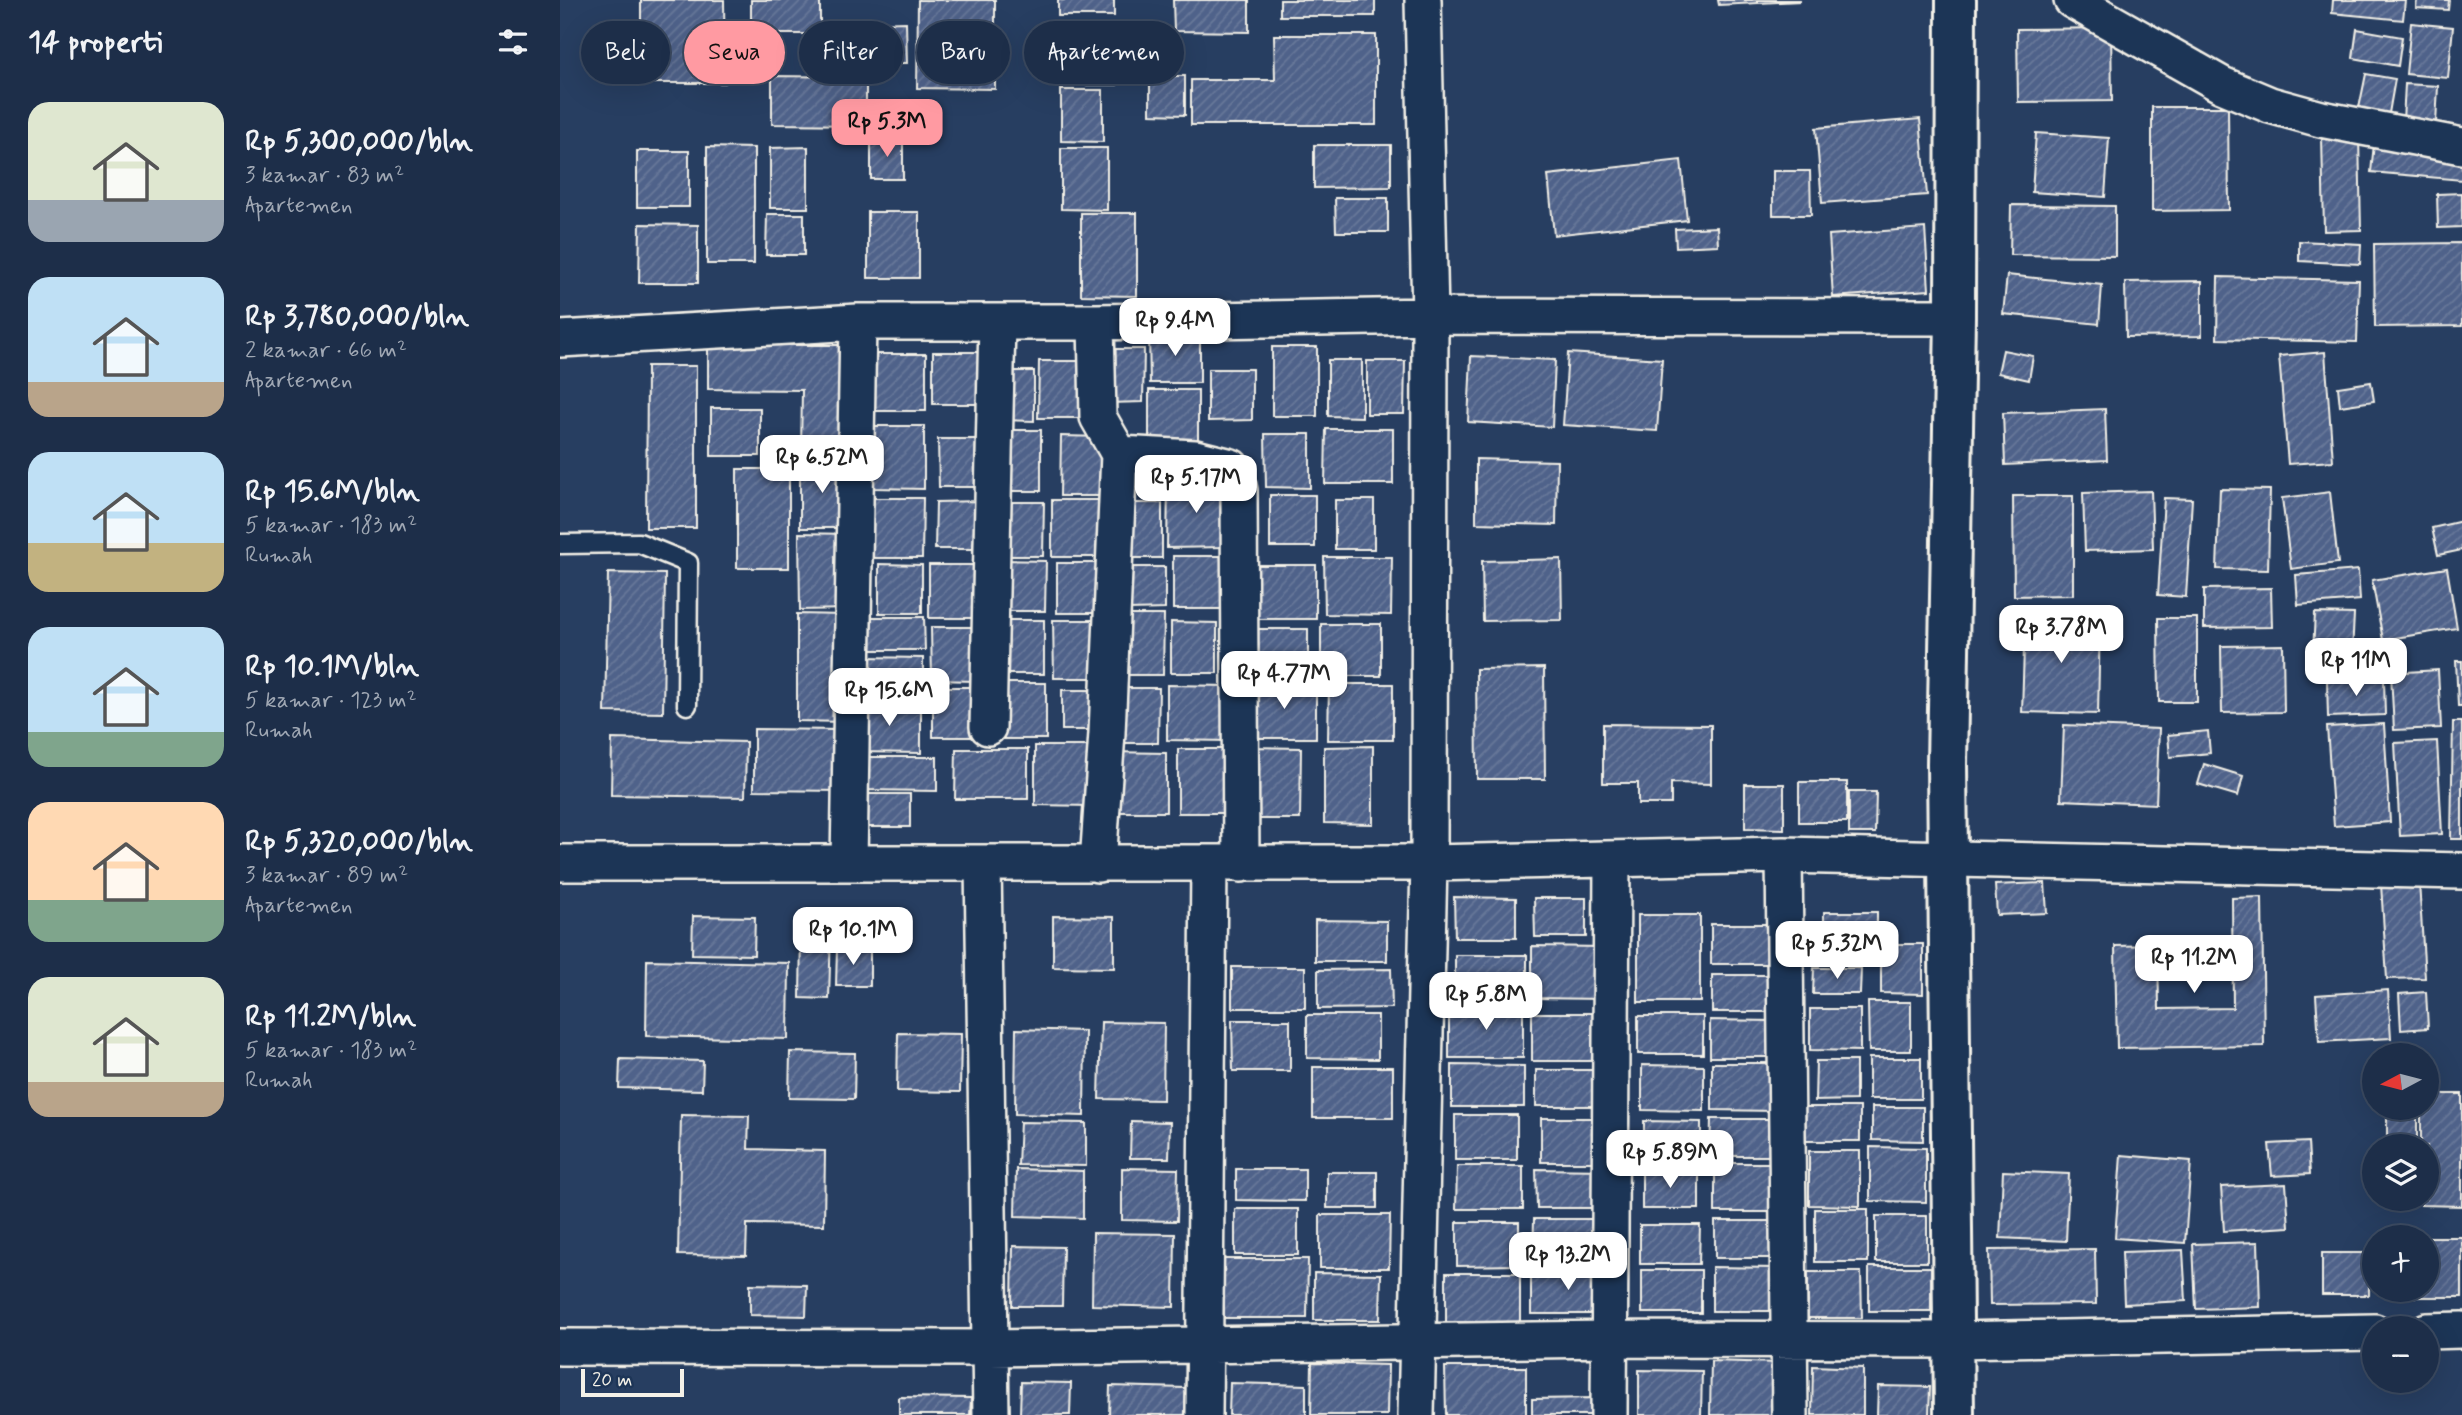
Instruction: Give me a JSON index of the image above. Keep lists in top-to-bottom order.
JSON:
{
  "scale_bar": "20 m",
  "north": "left",
  "page": {
    "heading": "14 properti",
    "chip": [
      "Beli",
      "Sewa",
      "Filter",
      "Baru",
      "Apartemen"
    ],
    "list": [
      {
        "name": "Rp 5,300,000/bln",
        "note": "3 kamar · 83 m² · Apartemen"
      },
      {
        "name": "Rp 3,780,000/bln",
        "note": "2 kamar · 66 m² · Apartemen"
      },
      {
        "name": "Rp 15.6M/bln",
        "note": "5 kamar · 183 m² · Rumah"
      },
      {
        "name": "Rp 10.1M/bln",
        "note": "5 kamar · 123 m² · Rumah"
      },
      {
        "name": "Rp 5,320,000/bln",
        "note": "3 kamar · 89 m² · Apartemen"
      },
      {
        "name": "Rp 11.2M/bln",
        "note": "5 kamar · 183 m² · Rumah"
      }
    ],
    "price": [
      "Rp 5.3M",
      "Rp 9.4M",
      "Rp 6.52M",
      "Rp 5.17M",
      "Rp 3.78M",
      "Rp 11M",
      "Rp 4.77M",
      "Rp 15.6M",
      "Rp 10.1M",
      "Rp 5.32M",
      "Rp 11.2M",
      "Rp 5.8M",
      "Rp 5.89M",
      "Rp 13.2M"
    ],
    "map_buttons": ["+", "−"],
    "scale": "20 m"
  }
}
